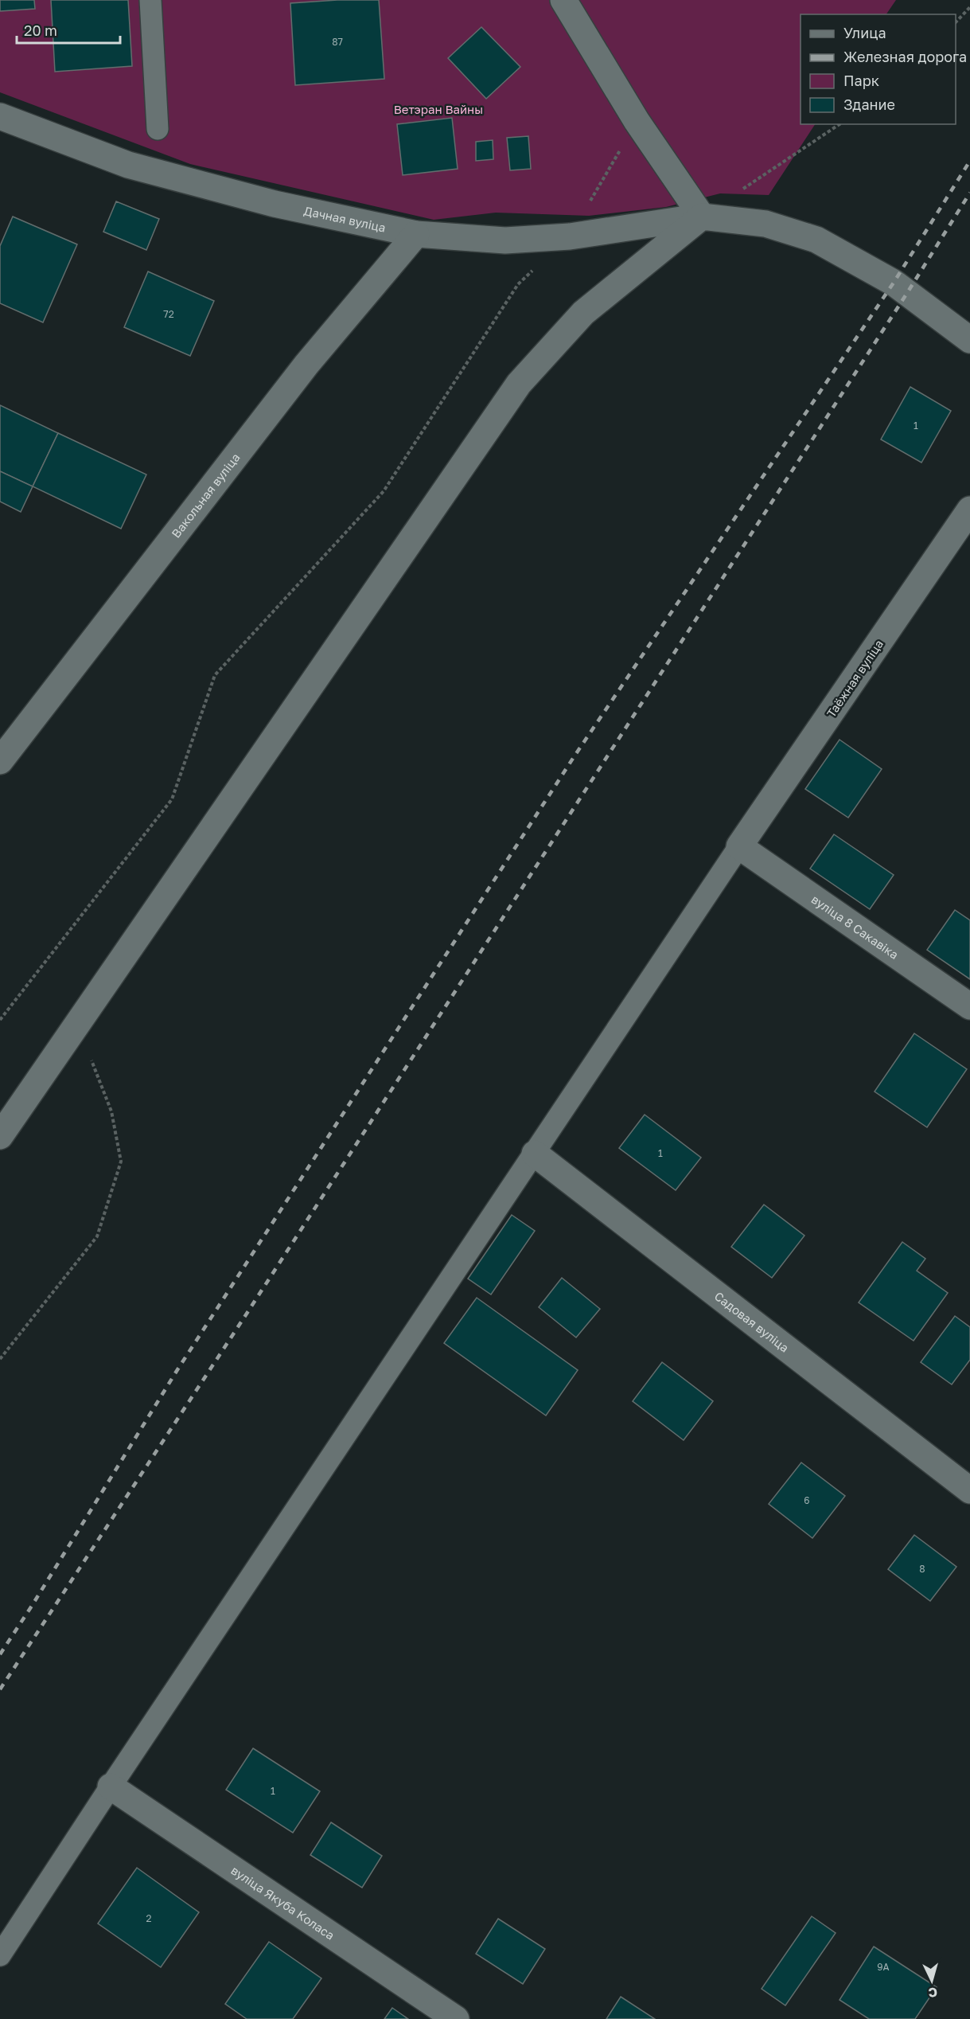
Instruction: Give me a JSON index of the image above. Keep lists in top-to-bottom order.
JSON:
{
  "streets": {
    "street": [
      "Дачная вуліца",
      "Вакольная вуліца",
      "Таёжная вуліца",
      "вуліца 8 Сакавіка",
      "Садовая вуліца",
      "вуліца Якуба Коласа"
    ]
  },
  "crossings": [
    ["Дачная вуліца", "Вакольная вуліца"],
    ["Таёжная вуліца", "вуліца 8 Сакавіка"]
  ],
  "parks": ["Ветэран Вайны"],
  "house_numbers": [
    "87",
    "72",
    "1",
    "1",
    "6",
    "8",
    "1",
    "2",
    "9А"
  ],
  "legend": [
    "Улица",
    "Железная дорога",
    "Парк",
    "Здание"
  ],
  "scale_bar": "20 m",
  "north": "bottom"
}
